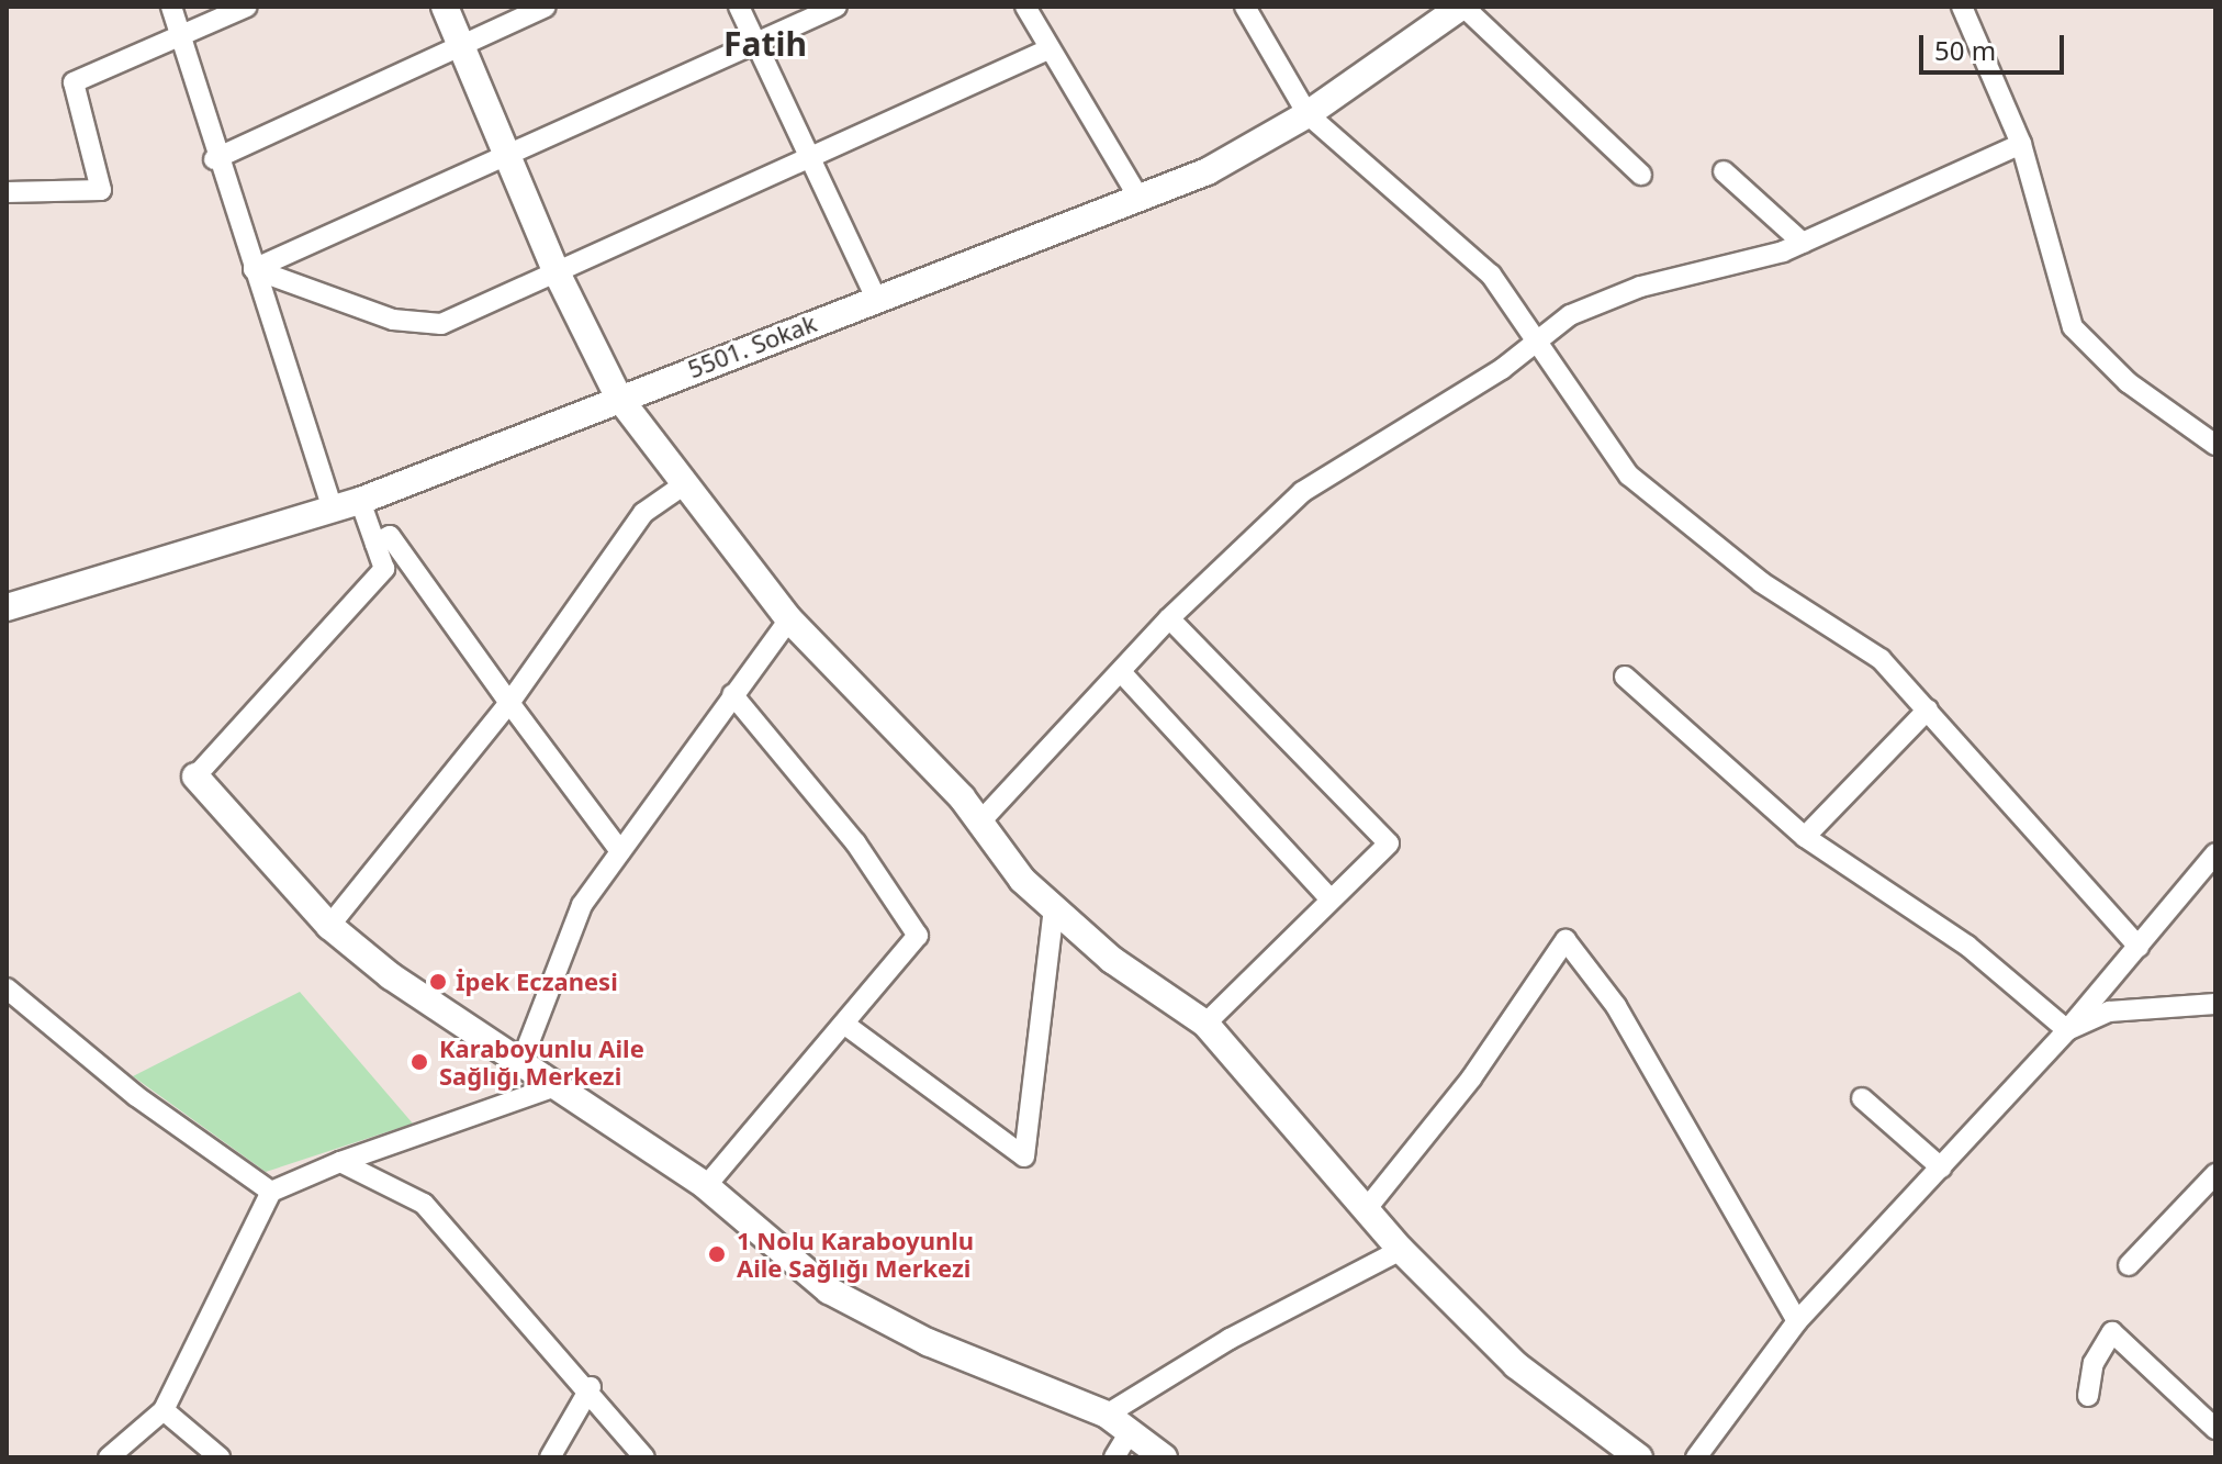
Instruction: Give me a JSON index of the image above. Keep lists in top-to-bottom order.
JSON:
{
  "streets": {
    "street": ["5501. Sokak"]
  },
  "districts": ["Fatih"],
  "places": ["İpek Eczanesi", "Karaboyunlu Aile Sağlığı Merkezi", "1 Nolu Karaboyunlu Aile Sağlığı Merkezi"],
  "scale_bar": "50 m"
}
